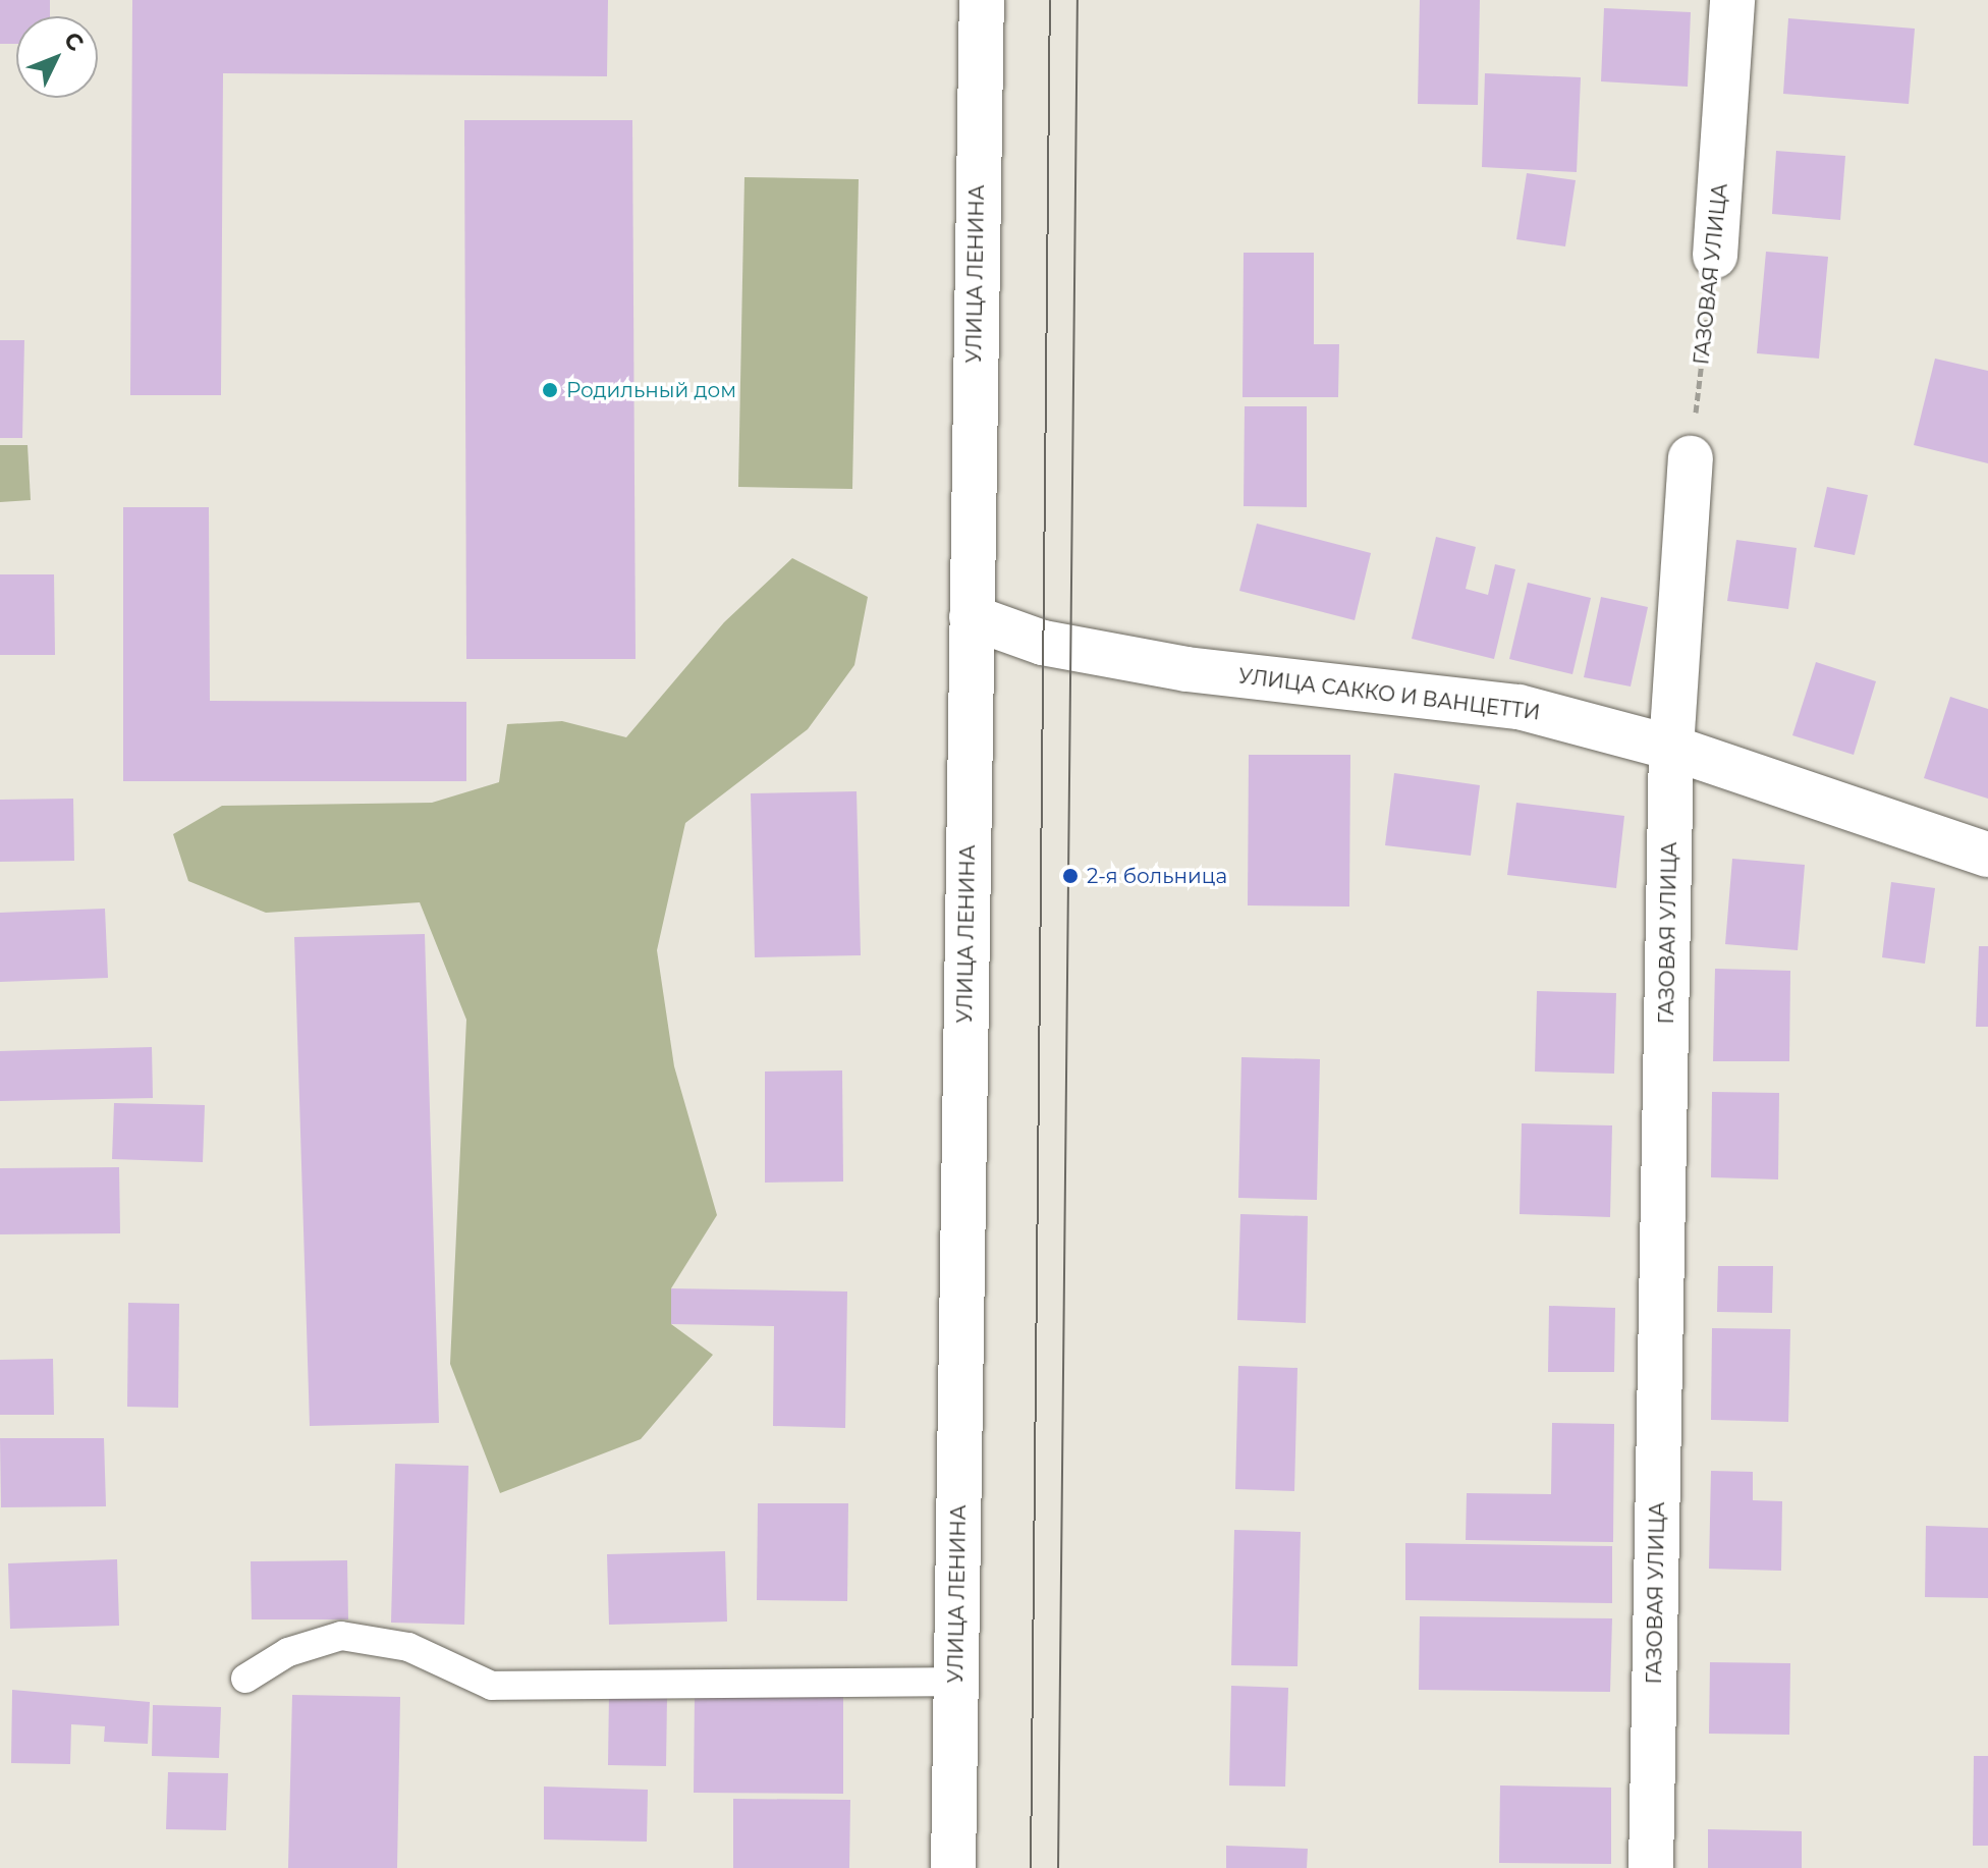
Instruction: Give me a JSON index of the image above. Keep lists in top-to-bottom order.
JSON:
{
  "streets": {
    "street": ["УЛИЦА ЛЕНИНА", "ГАЗОВАЯ УЛИЦА", "УЛИЦА САККО И ВАНЦЕТТИ"]
  },
  "crossings": [
    ["УЛИЦА ЛЕНИНА", "УЛИЦА САККО И ВАНЦЕТТИ"],
    ["ГАЗОВАЯ УЛИЦА", "УЛИЦА САККО И ВАНЦЕТТИ"]
  ],
  "places": ["Родильный дом", "2-я больница"],
  "north": "top right"
}
